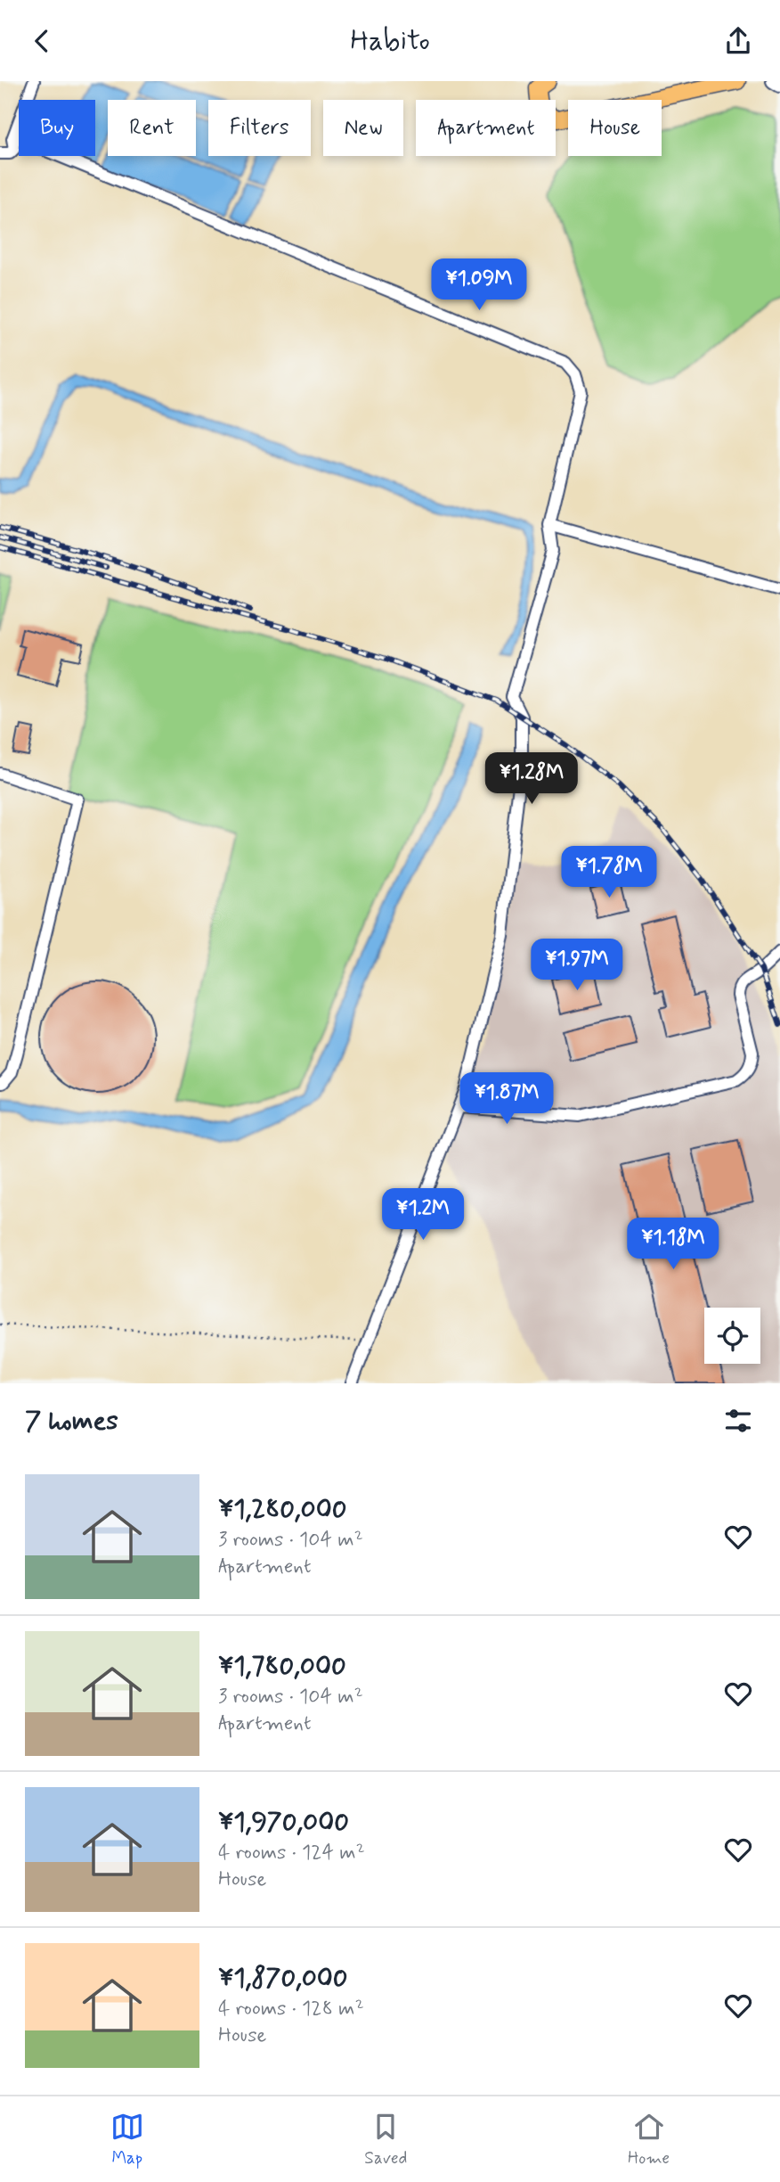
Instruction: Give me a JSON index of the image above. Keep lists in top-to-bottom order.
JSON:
{
  "page": {
    "header": "Habito",
    "chip": [
      "Buy",
      "Rent",
      "Filters",
      "New",
      "Apartment",
      "House"
    ],
    "price": [
      "¥1.09M",
      "¥1.28M",
      "¥1.78M",
      "¥1.97M",
      "¥1.87M",
      "¥1.2M",
      "¥1.18M"
    ],
    "heading": "7 homes",
    "list": [
      {
        "name": "¥1,280,000",
        "note": "3 rooms · 104 m² · Apartment"
      },
      {
        "name": "¥1,780,000",
        "note": "3 rooms · 104 m² · Apartment"
      },
      {
        "name": "¥1,970,000",
        "note": "4 rooms · 124 m² · House"
      },
      {
        "name": "¥1,870,000",
        "note": "4 rooms · 128 m² · House"
      }
    ],
    "tabs": ["Map", "Saved", "Home"]
  }
}
